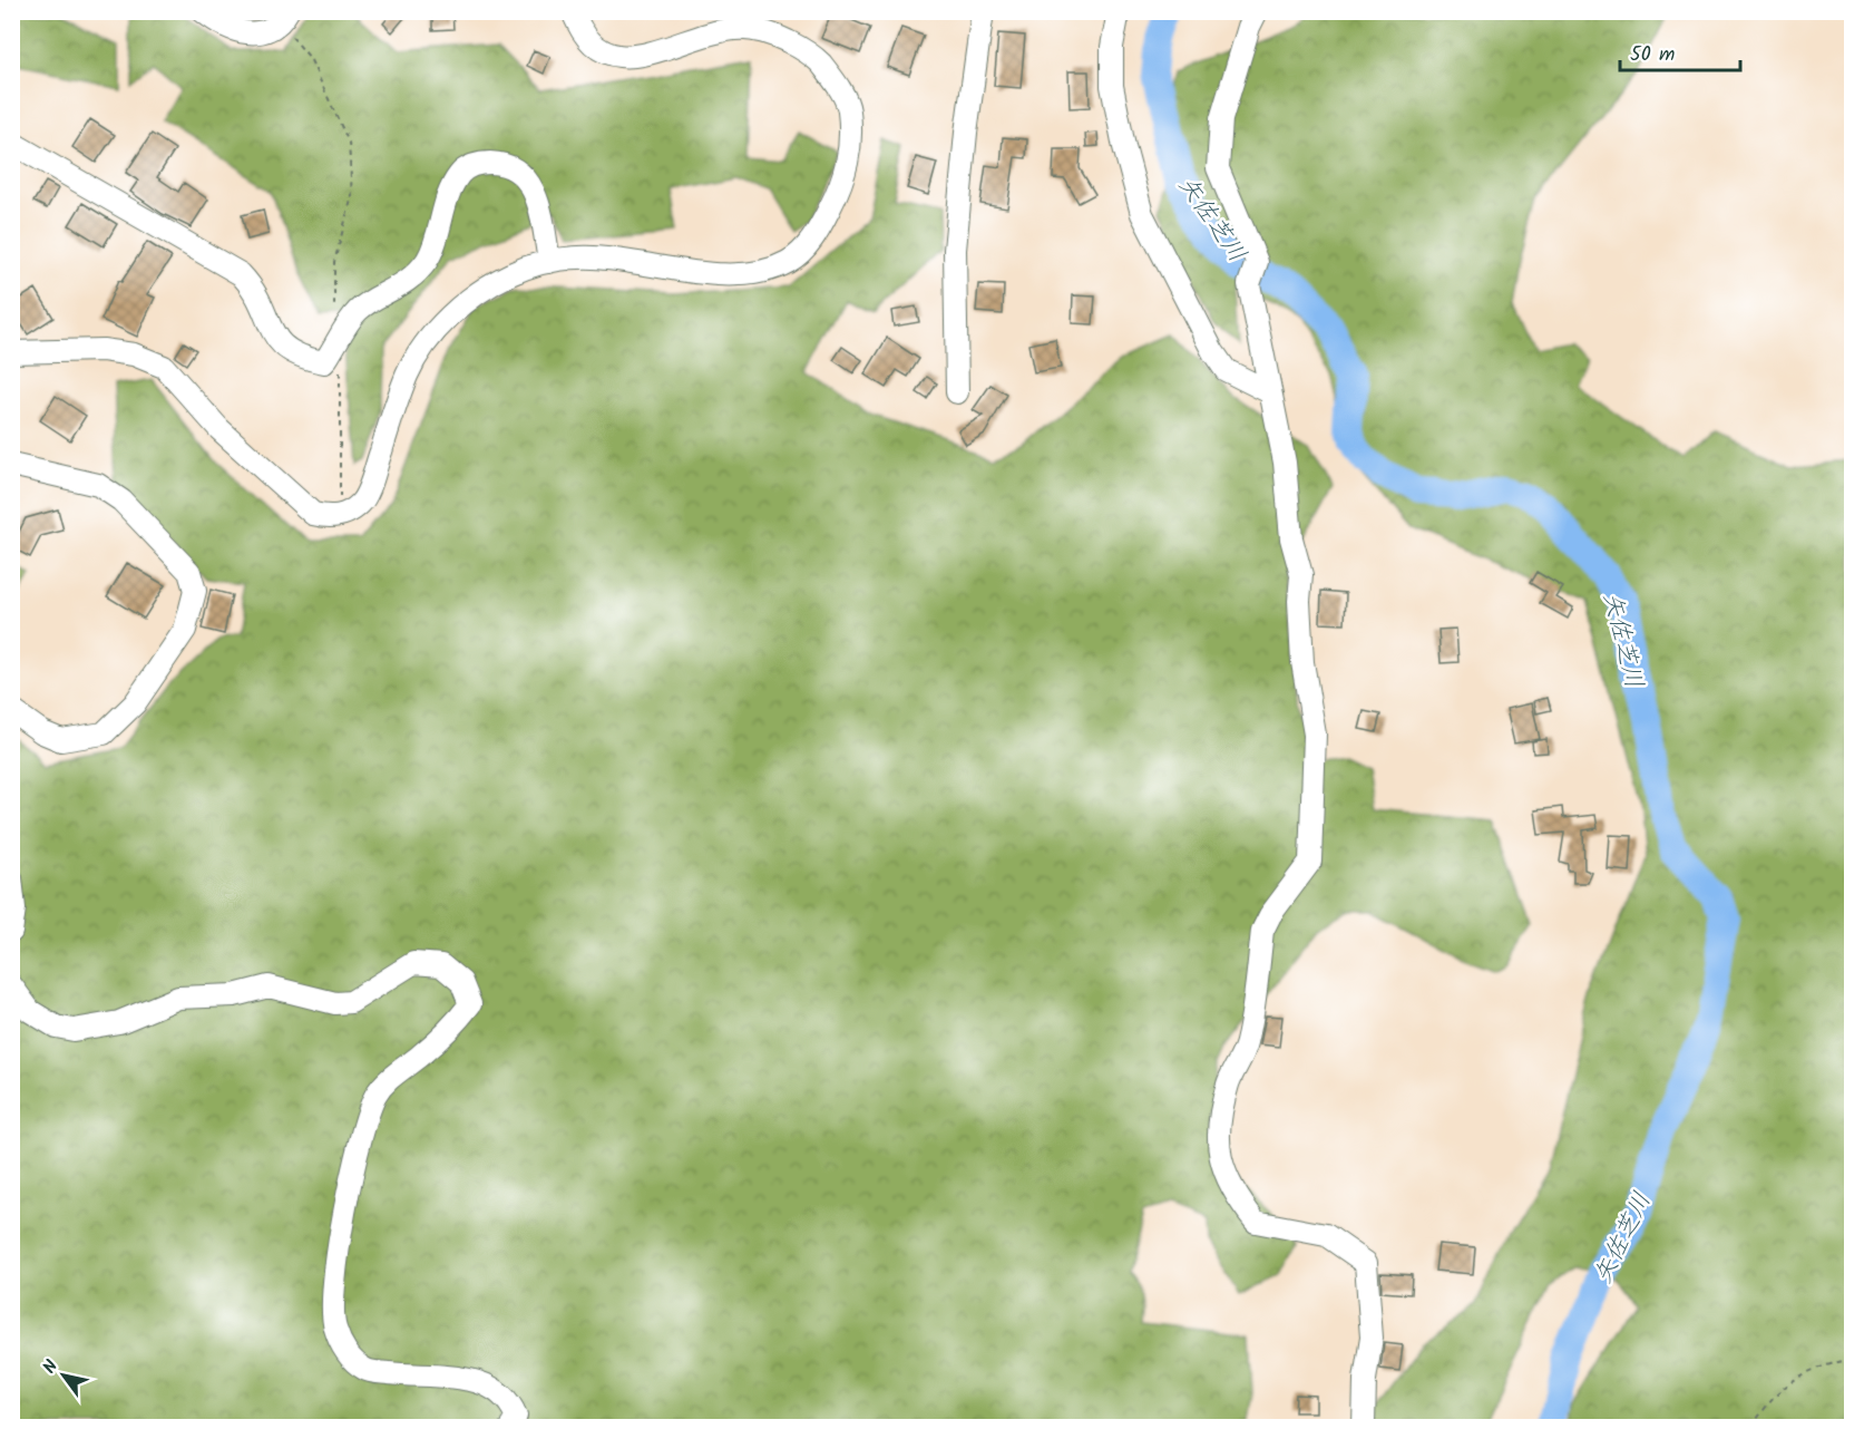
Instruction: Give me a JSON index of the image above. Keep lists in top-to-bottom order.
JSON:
{
  "water": ["矢佐芝川"],
  "scale_bar": "50 m",
  "north": "top left"
}
